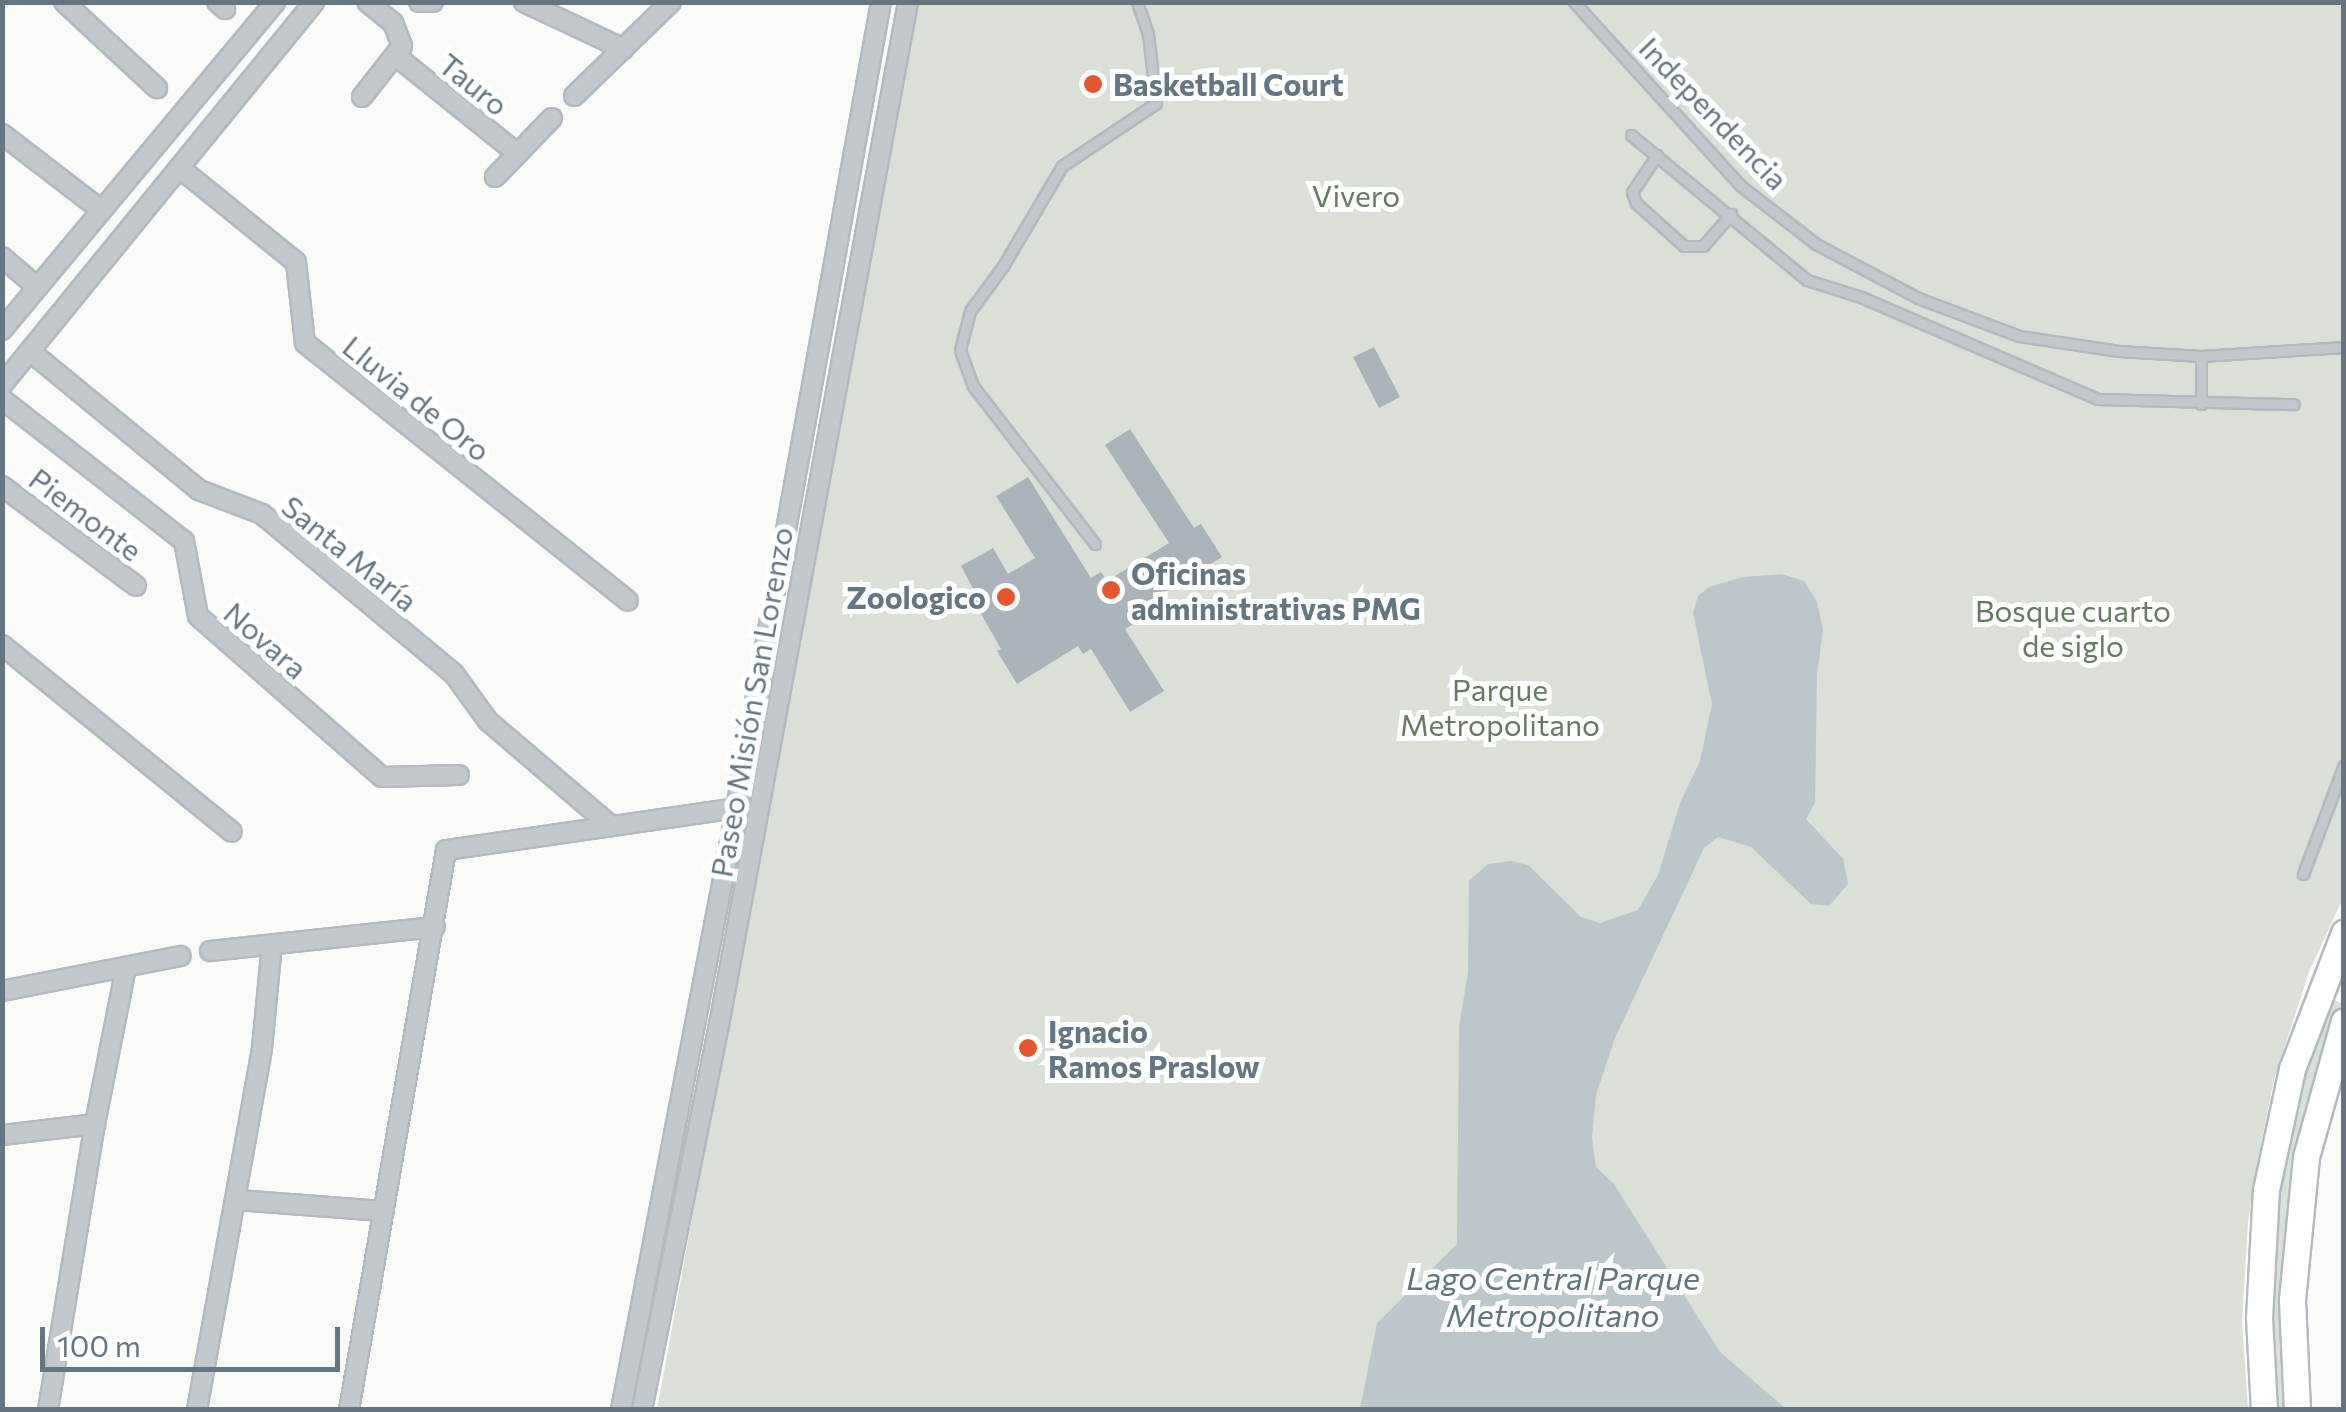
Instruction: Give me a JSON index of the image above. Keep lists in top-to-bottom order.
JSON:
{
  "streets": {
    "street": [
      "Tauro",
      "Lluvia de Oro",
      "Piemonte",
      "Santa María",
      "Novara",
      "Paseo Misión San Lorenzo"
    ],
    "lane": ["Independencia"]
  },
  "water": ["Lago Central Parque Metropolitano"],
  "parks": ["Vivero", "Bosque cuarto de siglo", "Parque Metropolitano"],
  "places": [
    "Basketball Court",
    "Oficinas administrativas PMG",
    "Zoologico",
    "Ignacio Ramos Praslow"
  ],
  "scale_bar": "100 m"
}
